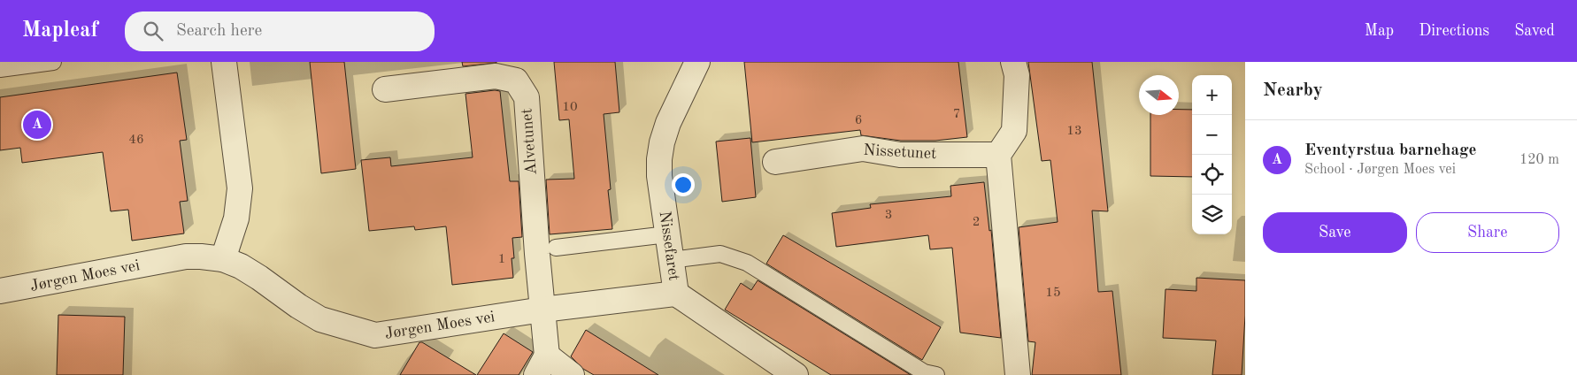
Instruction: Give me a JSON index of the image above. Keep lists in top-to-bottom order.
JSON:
{
  "streets": {
    "street": [
      "Alvetunet",
      "Nissetunet",
      "Nissefaret",
      "Jørgen Moes vei"
    ]
  },
  "crossings": [
    ["Alvetunet", "Jørgen Moes vei"],
    ["Nissefaret", "Jørgen Moes vei"]
  ],
  "house_numbers": [
    "10",
    "7",
    "6",
    "13",
    "46",
    "3",
    "2",
    "1",
    "15"
  ],
  "north": "right",
  "page": {
    "header": "Mapleaf",
    "search": "Search here",
    "nav": ["Map", "Directions", "Saved"],
    "heading": "Nearby",
    "map_buttons": ["+", "−"],
    "pins": "A",
    "list": [
      {
        "mark": "A",
        "name": "Eventyrstua barnehage",
        "note": "School · Jørgen Moes vei",
        "value": "120 m"
      }
    ],
    "buttons": ["Save", "Share"]
  }
}
